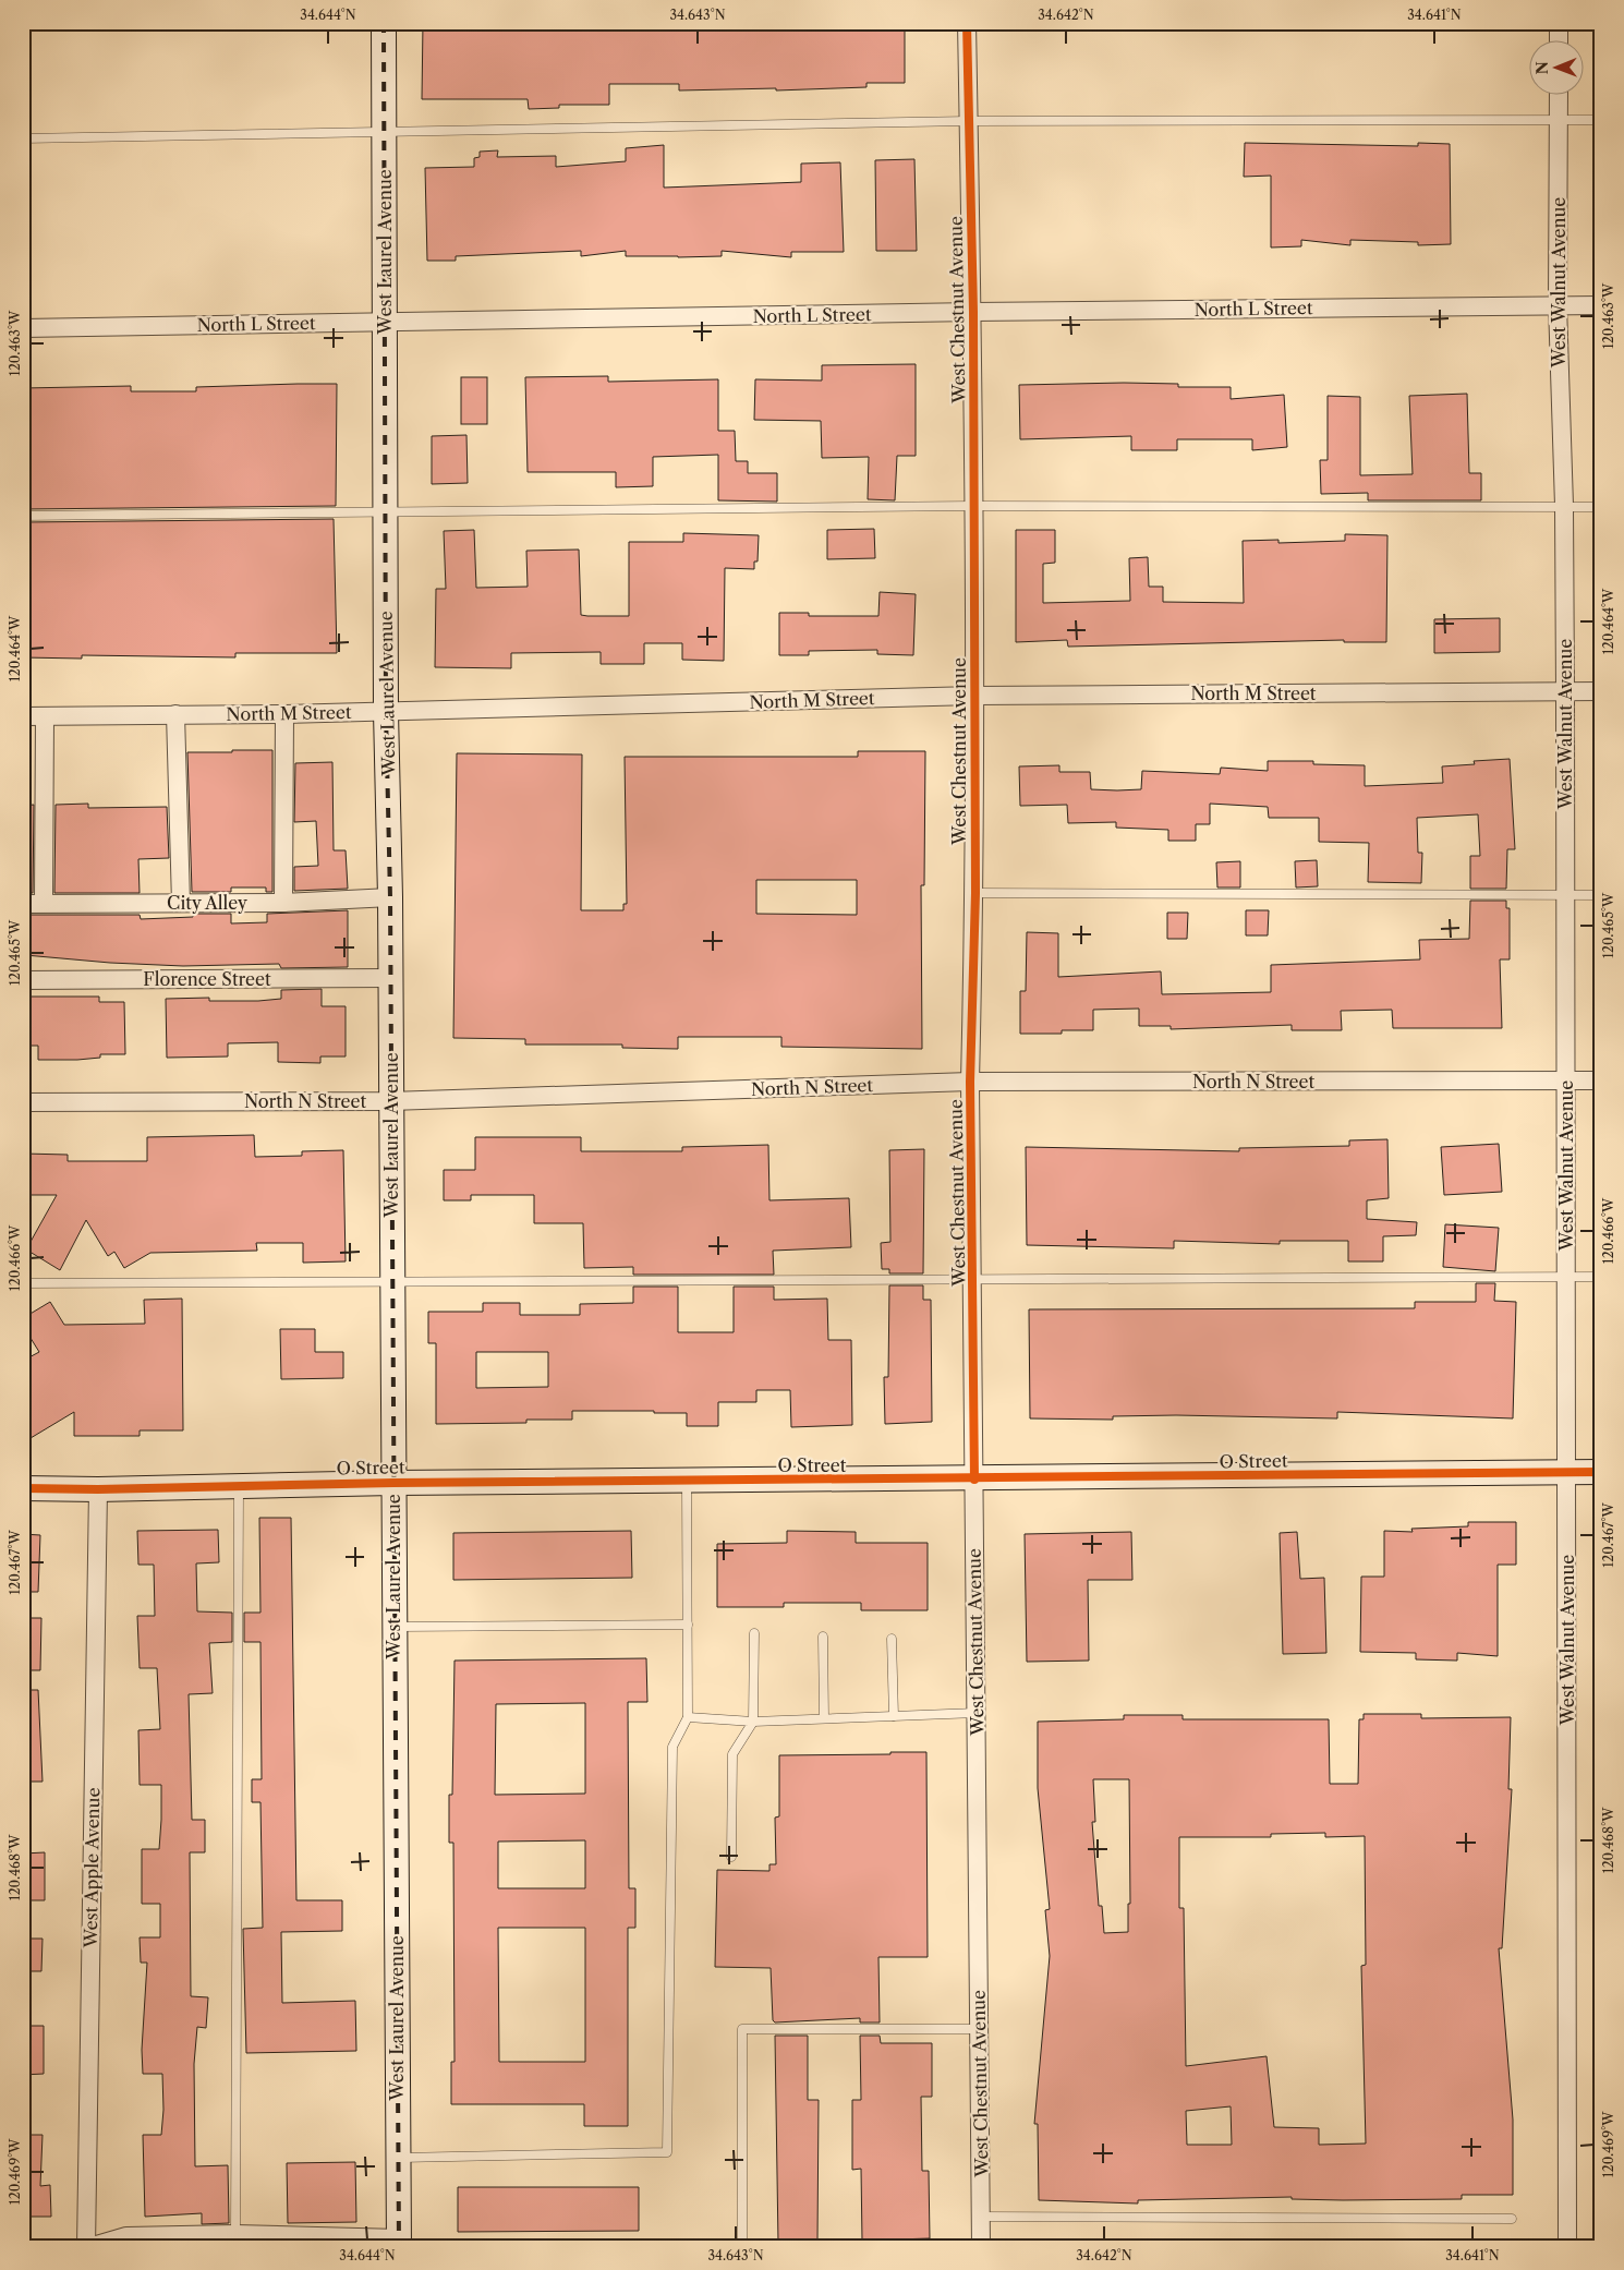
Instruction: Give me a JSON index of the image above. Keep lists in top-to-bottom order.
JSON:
{
  "streets": {
    "street": [
      "West Laurel Avenue",
      "West Walnut Avenue",
      "North L Street",
      "West Chestnut Avenue",
      "North M Street",
      "City Alley",
      "Florence Street",
      "North N Street",
      "O Street",
      "West Apple Avenue"
    ]
  },
  "crossings": [
    ["West Laurel Avenue", "North L Street"],
    ["West Laurel Avenue", "North M Street"],
    ["West Laurel Avenue", "City Alley"],
    ["West Laurel Avenue", "Florence Street"],
    ["West Laurel Avenue", "North N Street"],
    ["West Laurel Avenue", "O Street"],
    ["West Walnut Avenue", "North L Street"],
    ["West Walnut Avenue", "North M Street"],
    ["West Walnut Avenue", "North N Street"],
    ["West Walnut Avenue", "O Street"],
    ["North L Street", "West Chestnut Avenue"],
    ["West Chestnut Avenue", "North M Street"],
    ["West Chestnut Avenue", "North N Street"],
    ["West Chestnut Avenue", "O Street"],
    ["O Street", "West Apple Avenue"]
  ],
  "north": "left",
  "coordinates": [
    "34.644°N",
    "34.643°N",
    "34.642°N",
    "34.641°N",
    "120.463°W",
    "120.464°W",
    "120.465°W",
    "120.466°W",
    "120.467°W",
    "120.468°W",
    "120.469°W"
  ]
}
